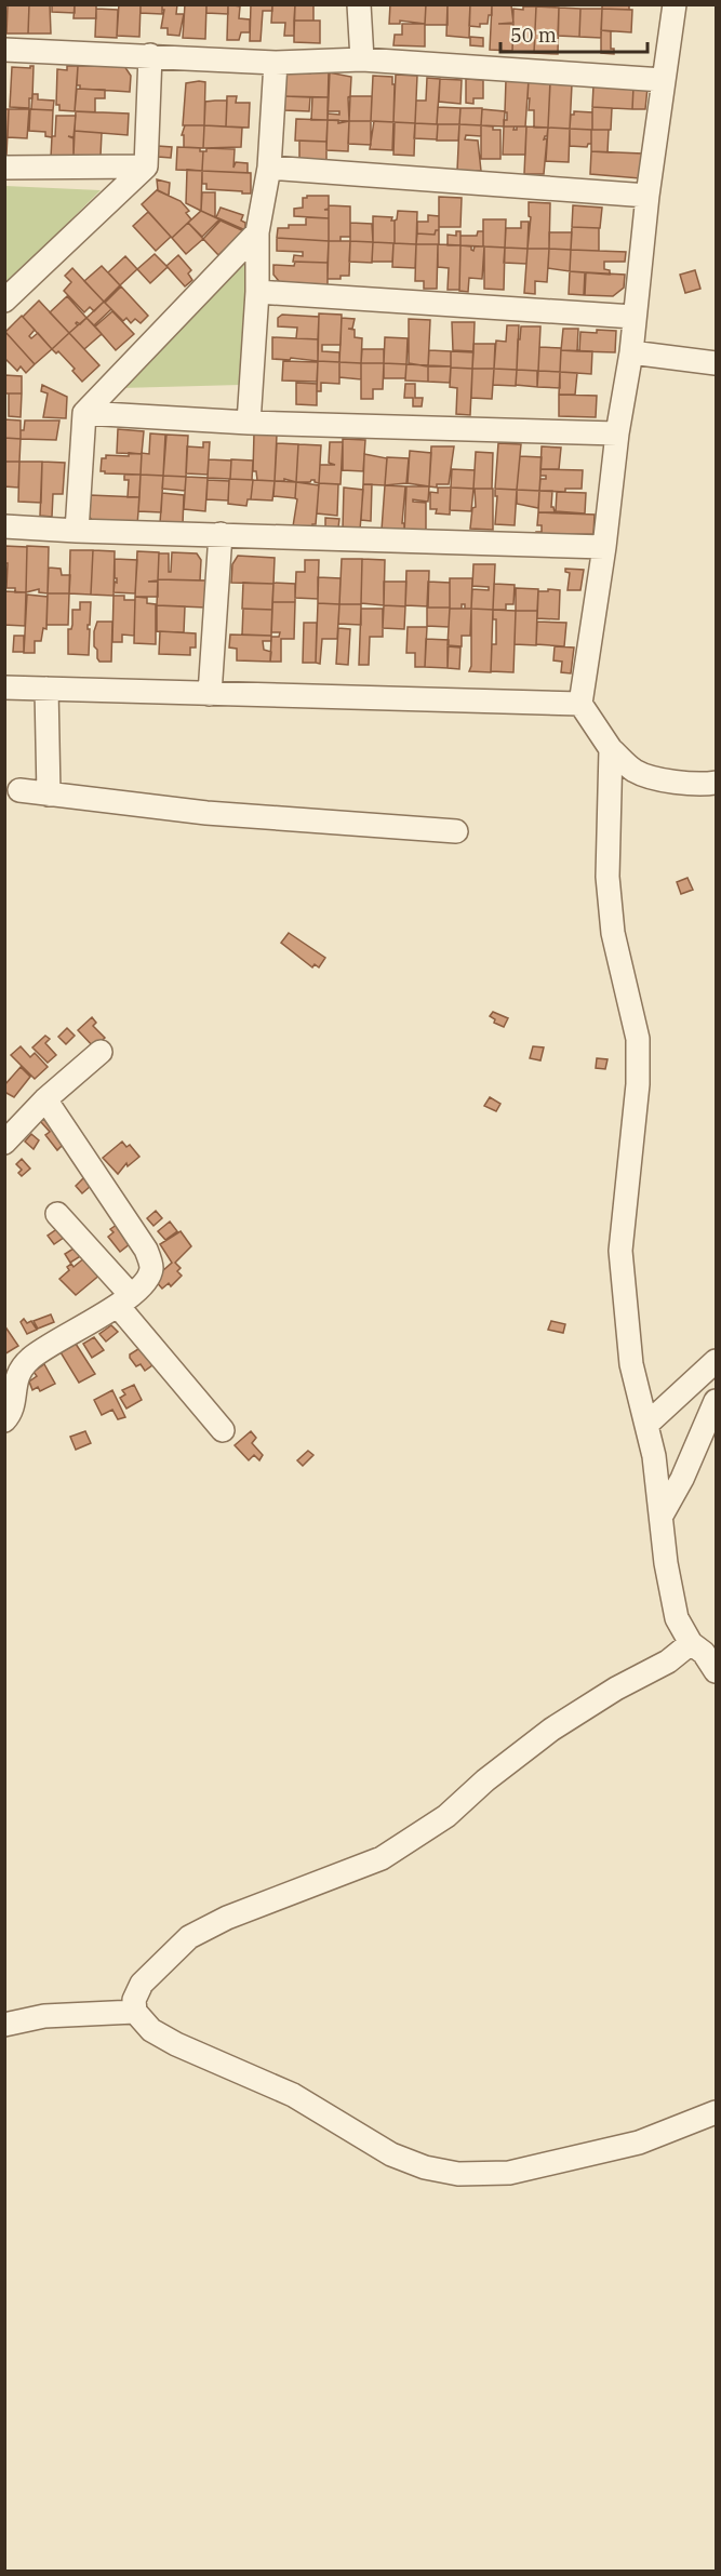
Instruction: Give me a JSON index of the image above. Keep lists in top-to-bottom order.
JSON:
{
  "scale_bar": "50 m"
}
